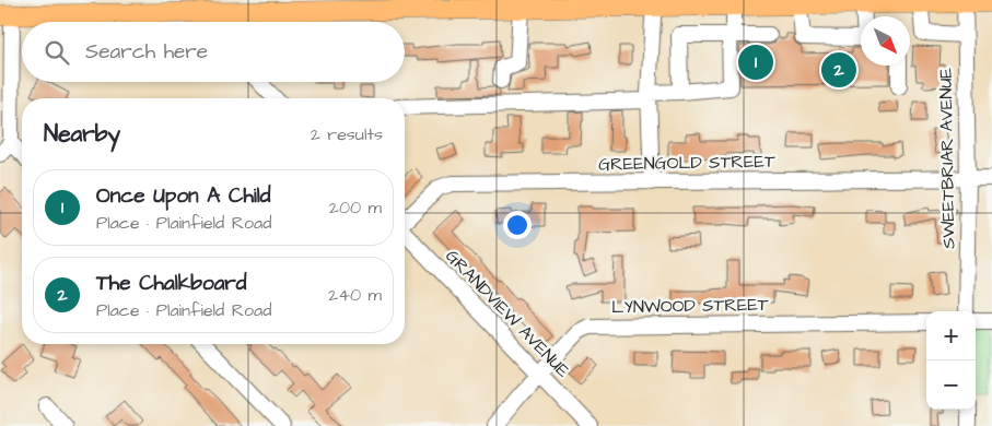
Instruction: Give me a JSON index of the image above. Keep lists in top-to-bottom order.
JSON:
{
  "streets": {
    "street": [
      "SWEETBRIAR AVENUE",
      "GREENGOLD STREET",
      "LYNWOOD STREET",
      "GRANDVIEW AVENUE"
    ]
  },
  "crossings": [
    ["SWEETBRIAR AVENUE", "GREENGOLD STREET"],
    ["LYNWOOD STREET", "GRANDVIEW AVENUE"]
  ],
  "north": "bottom right",
  "page": {
    "search": "Search here",
    "pins": ["1", "2"],
    "heading": ["Nearby", "2 results"],
    "list": [
      {
        "mark": "1",
        "name": "Once Upon A Child",
        "note": "Place · Plainfield Road",
        "value": "200 m"
      },
      {
        "mark": "2",
        "name": "The Chalkboard",
        "note": "Place · Plainfield Road",
        "value": "240 m"
      }
    ],
    "map_buttons": ["+", "−"]
  }
}
